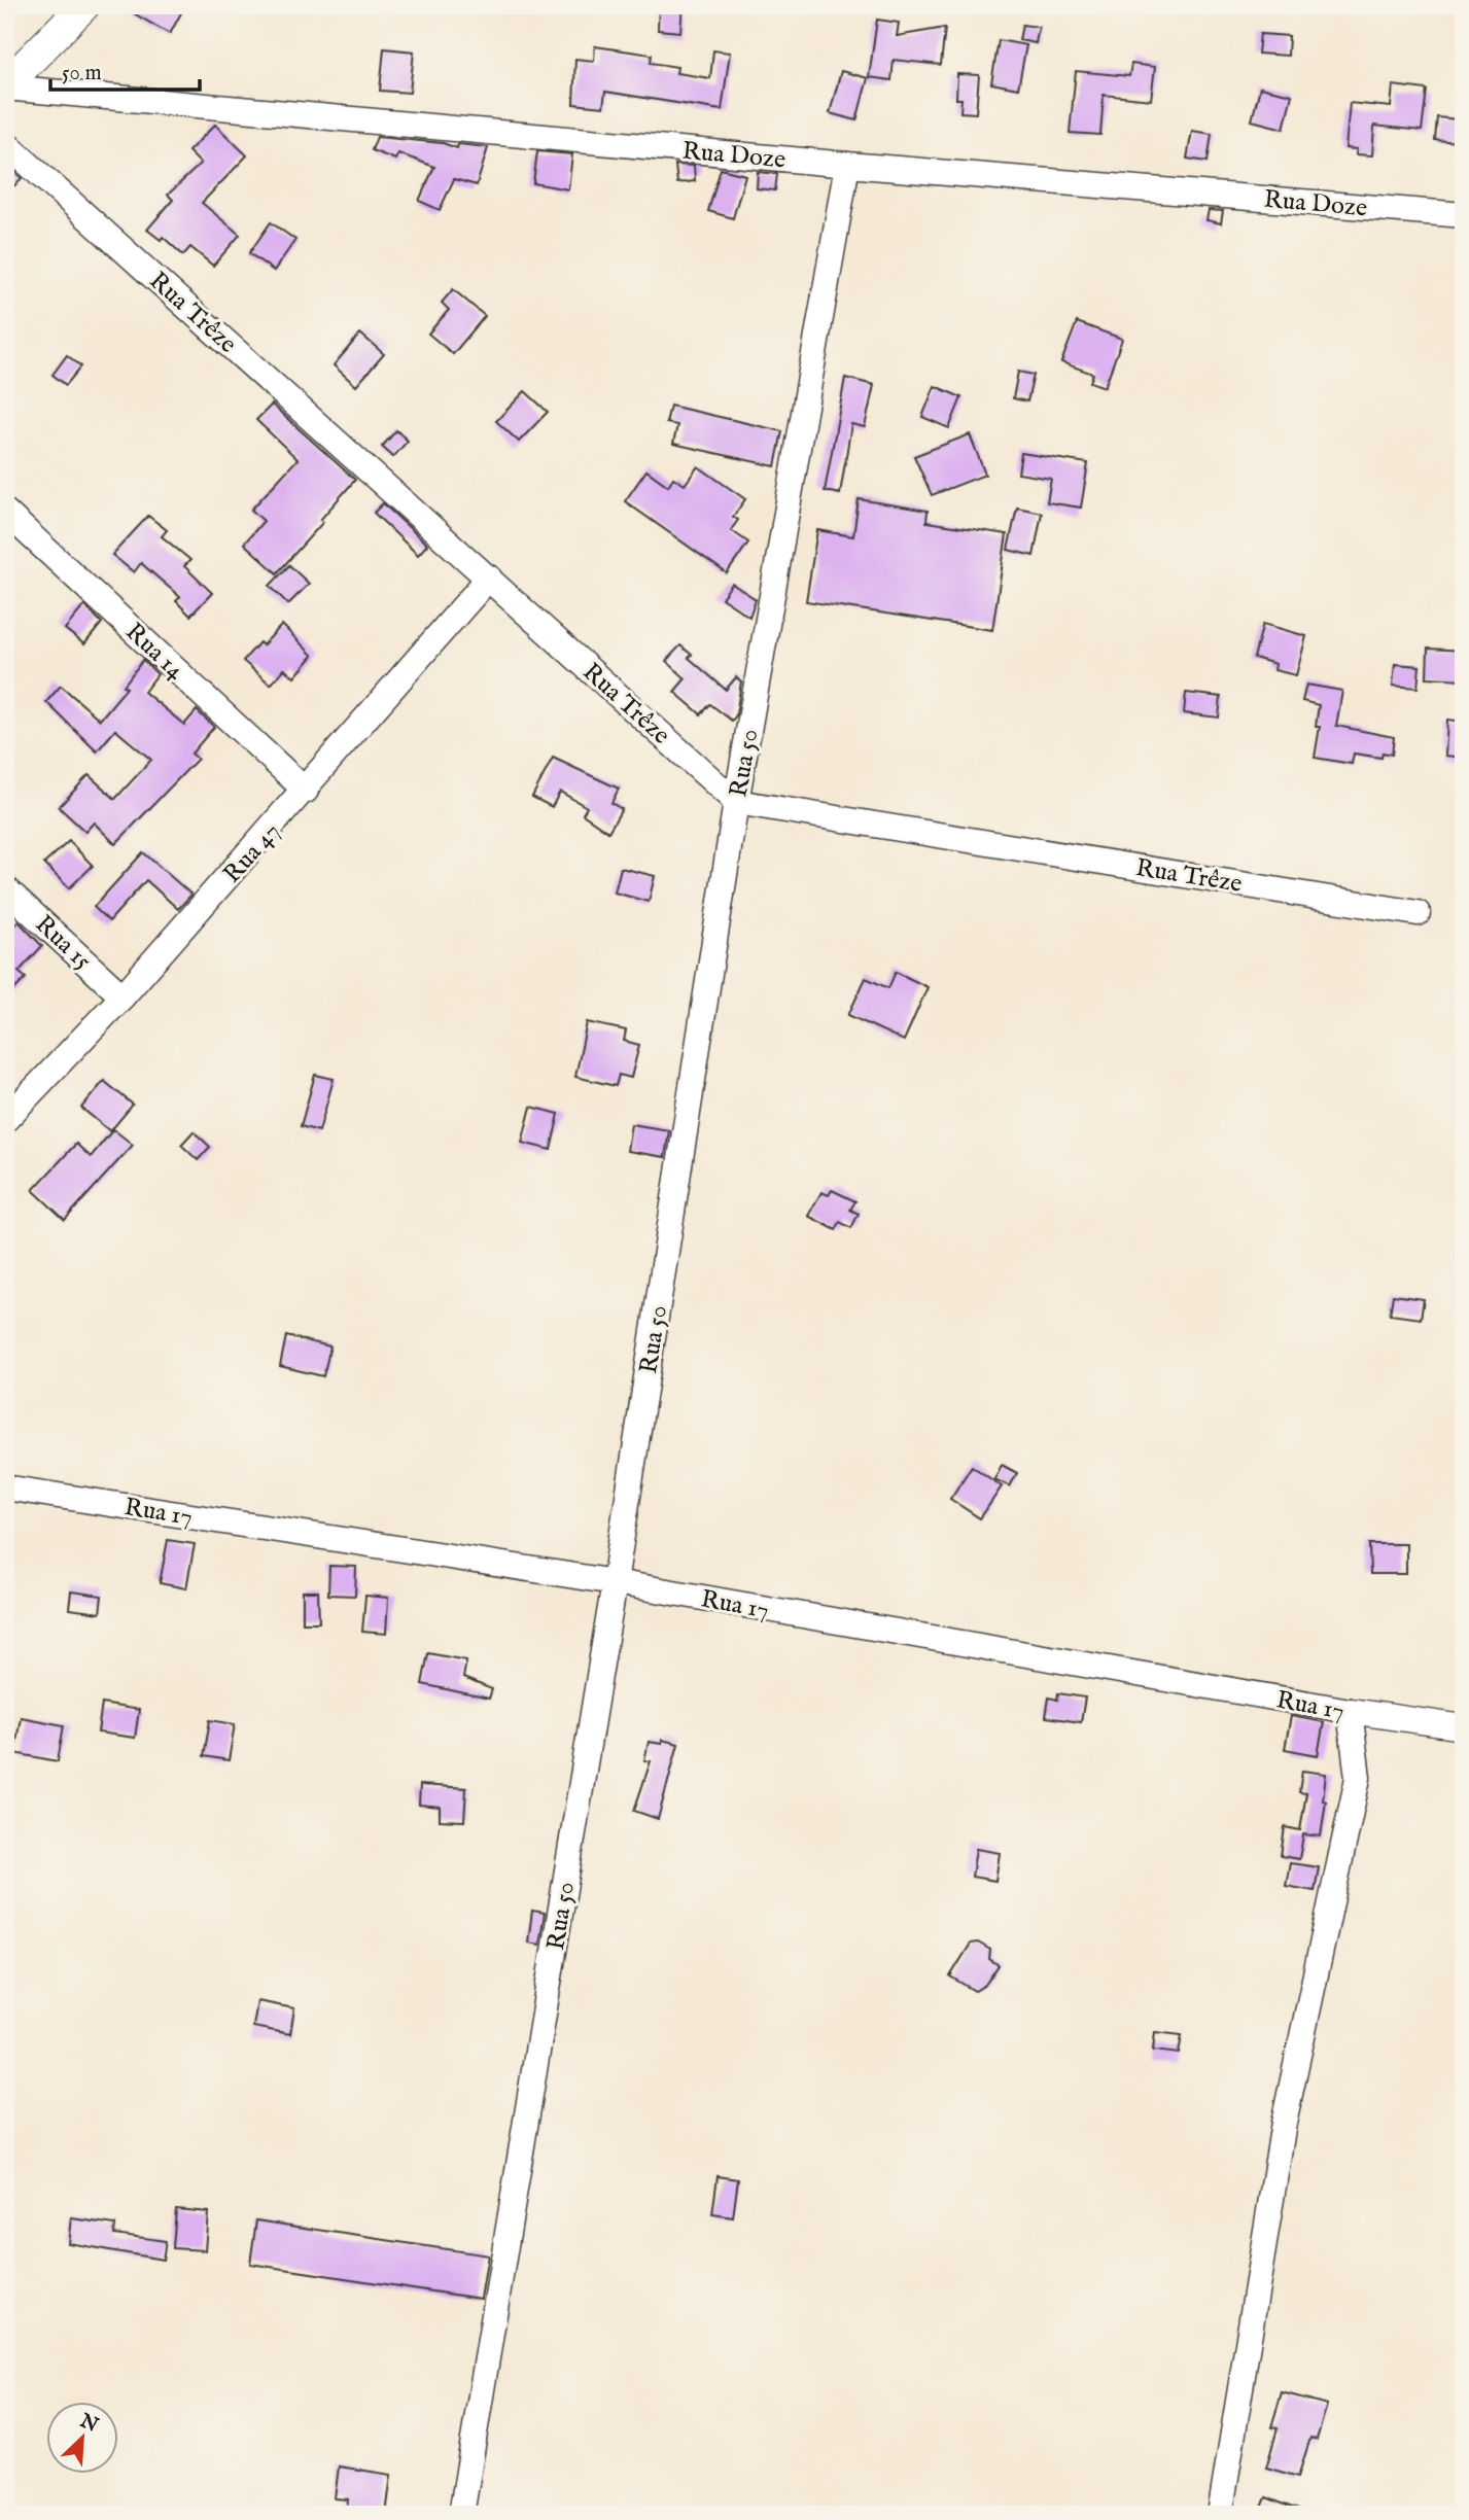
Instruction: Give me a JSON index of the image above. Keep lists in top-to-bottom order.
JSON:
{
  "streets": {
    "street": [
      "Rua Doze",
      "Rua Trêze",
      "Rua 14",
      "Rua 50",
      "Rua 47",
      "Rua 15",
      "Rua 17"
    ]
  },
  "crossings": [
    ["Rua Doze", "Rua 50"],
    ["Rua Trêze", "Rua 50"],
    ["Rua Trêze", "Rua 47"],
    ["Rua 14", "Rua 47"],
    ["Rua 50", "Rua 17"],
    ["Rua 47", "Rua 15"]
  ],
  "scale_bar": "50 m",
  "north": "top right"
}
